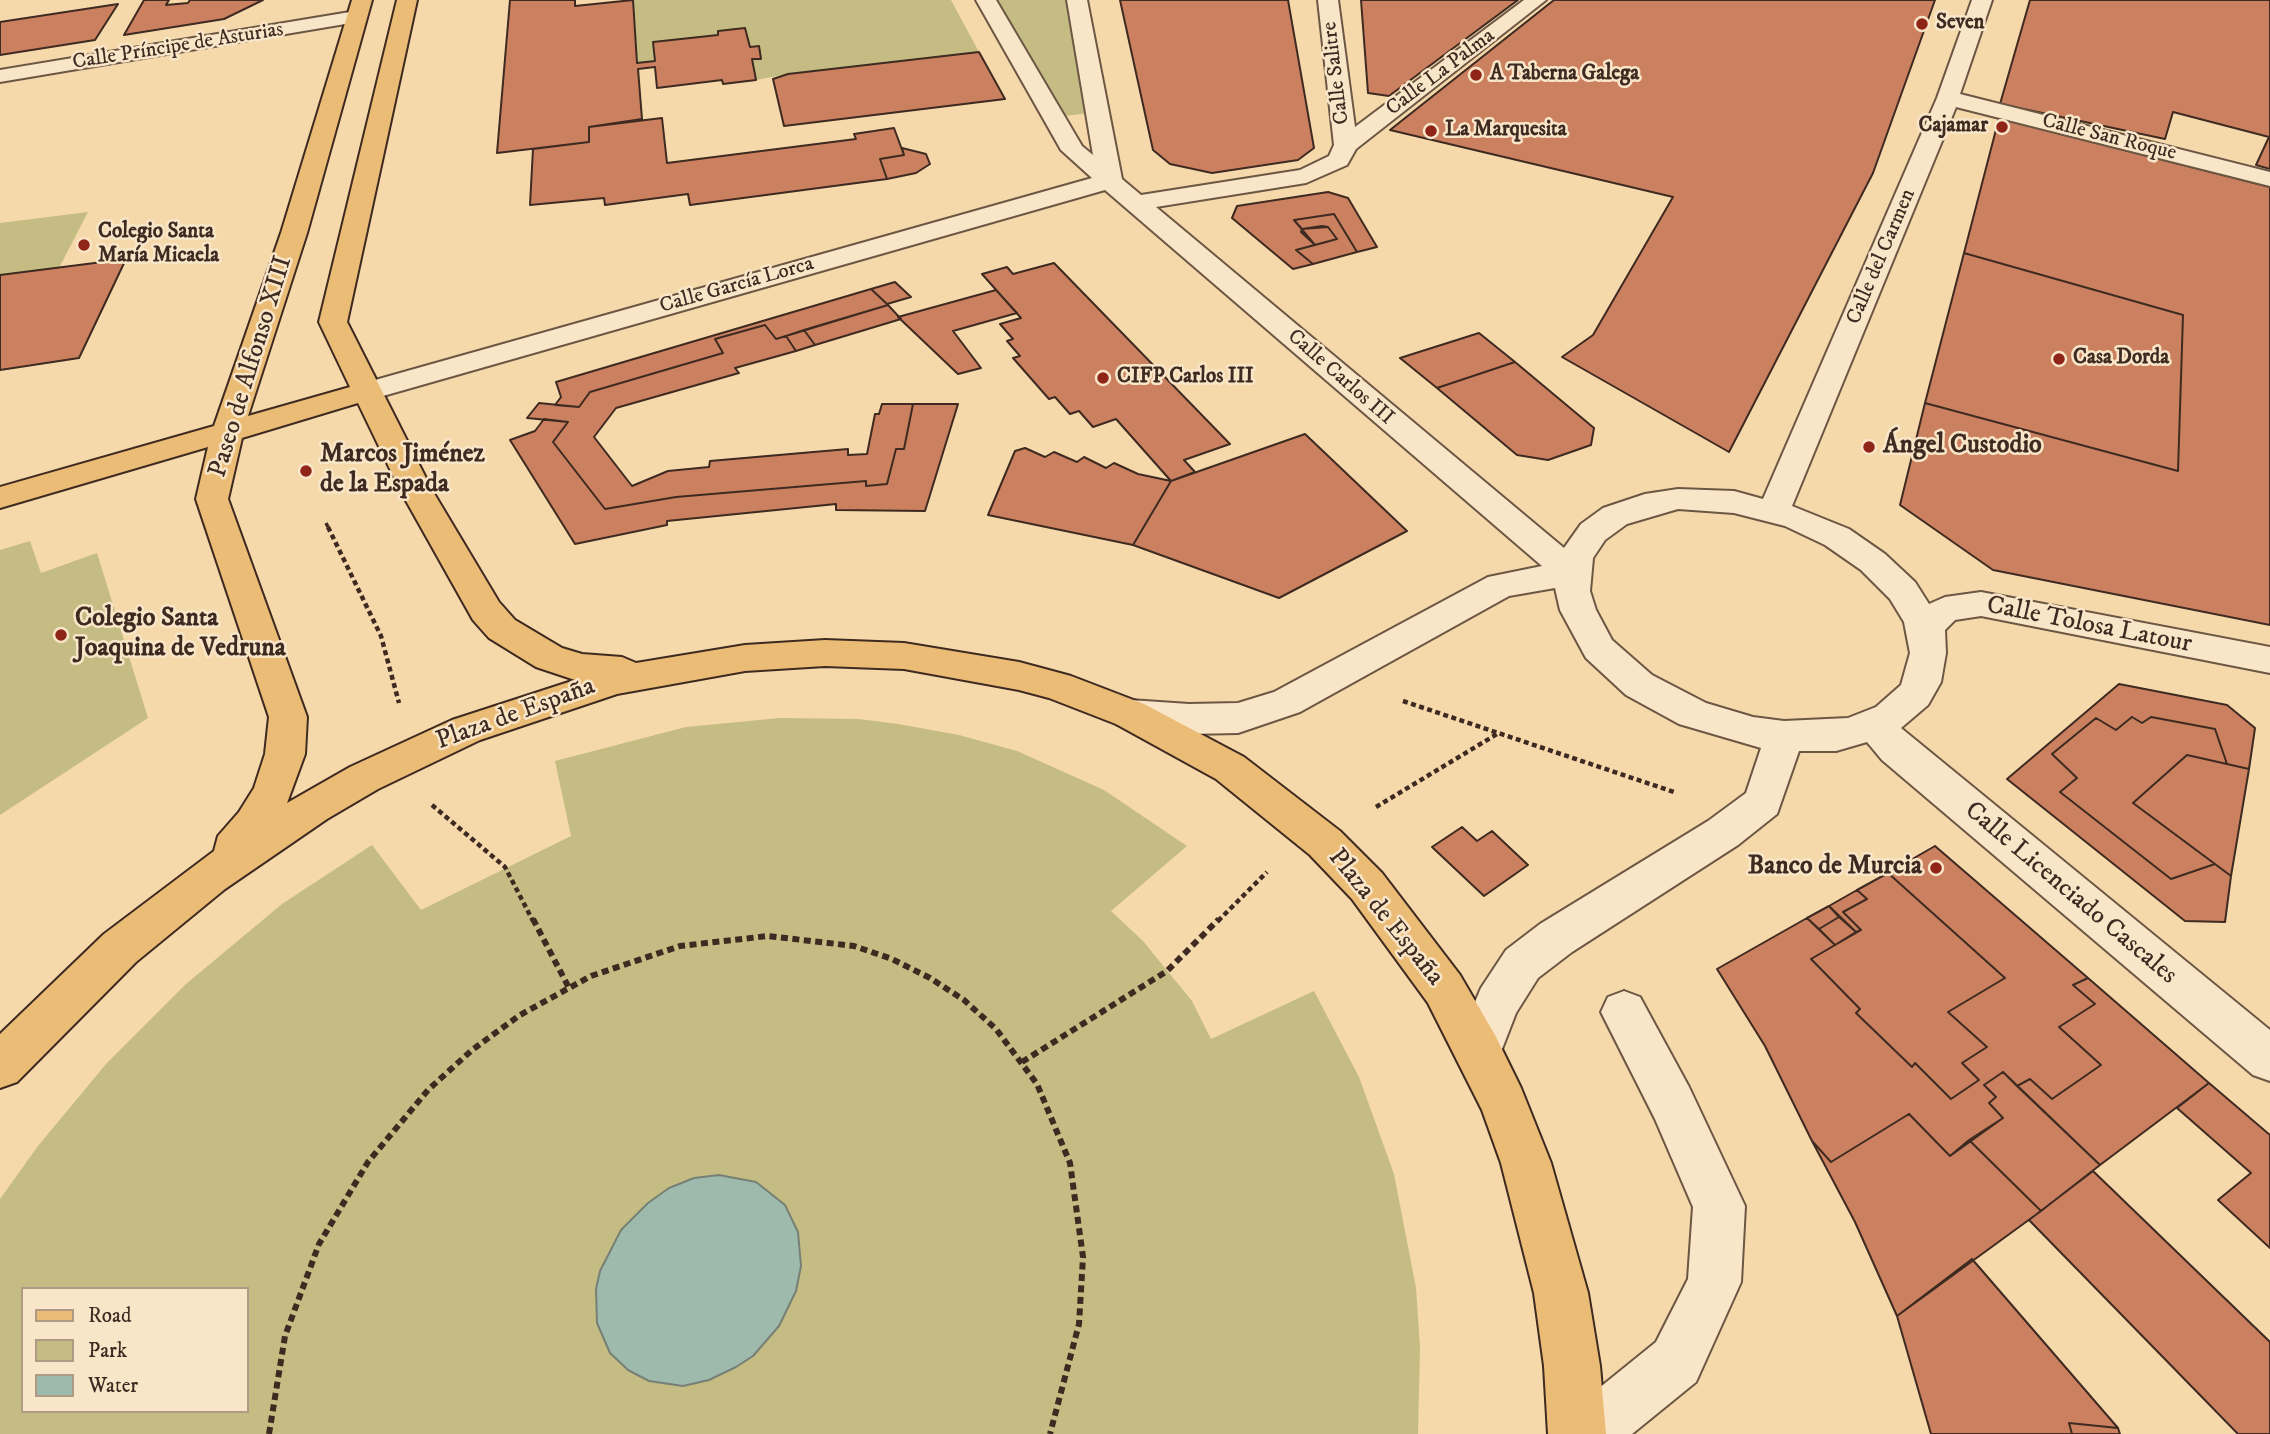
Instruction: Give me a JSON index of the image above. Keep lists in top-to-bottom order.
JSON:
{
  "streets": {
    "main road": ["Paseo de Alfonso XIII", "Plaza de España"],
    "street": [
      "Calle Príncipe de Asturias",
      "Calle Salitre",
      "Calle La Palma",
      "Calle San Roque",
      "Calle del Carmen",
      "Calle García Lorca",
      "Calle Carlos III",
      "Calle Tolosa Latour",
      "Calle Licenciado Cascales"
    ]
  },
  "crossings": [
    ["Calle Príncipe de Asturias", "Paseo de Alfonso XIII"],
    ["Calle Salitre", "Calle La Palma"],
    ["Calle La Palma", "Calle Carlos III"],
    ["Calle San Roque", "Calle del Carmen"],
    ["Calle García Lorca", "Calle Carlos III"],
    ["Paseo de Alfonso XIII", "Plaza de España"],
    ["Calle Carlos III", "Plaza de España"]
  ],
  "places": [
    "Seven",
    "A Taberna Galega",
    "Cajamar",
    "La Marquesita",
    "Colegio Santa María Micaela",
    "Casa Dorda",
    "CIFP Carlos III",
    "Ángel Custodio",
    "Marcos Jiménez de la Espada",
    "Colegio Santa Joaquina de Vedruna",
    "Banco de Murcia"
  ],
  "legend": ["Road", "Park", "Water"]
}
